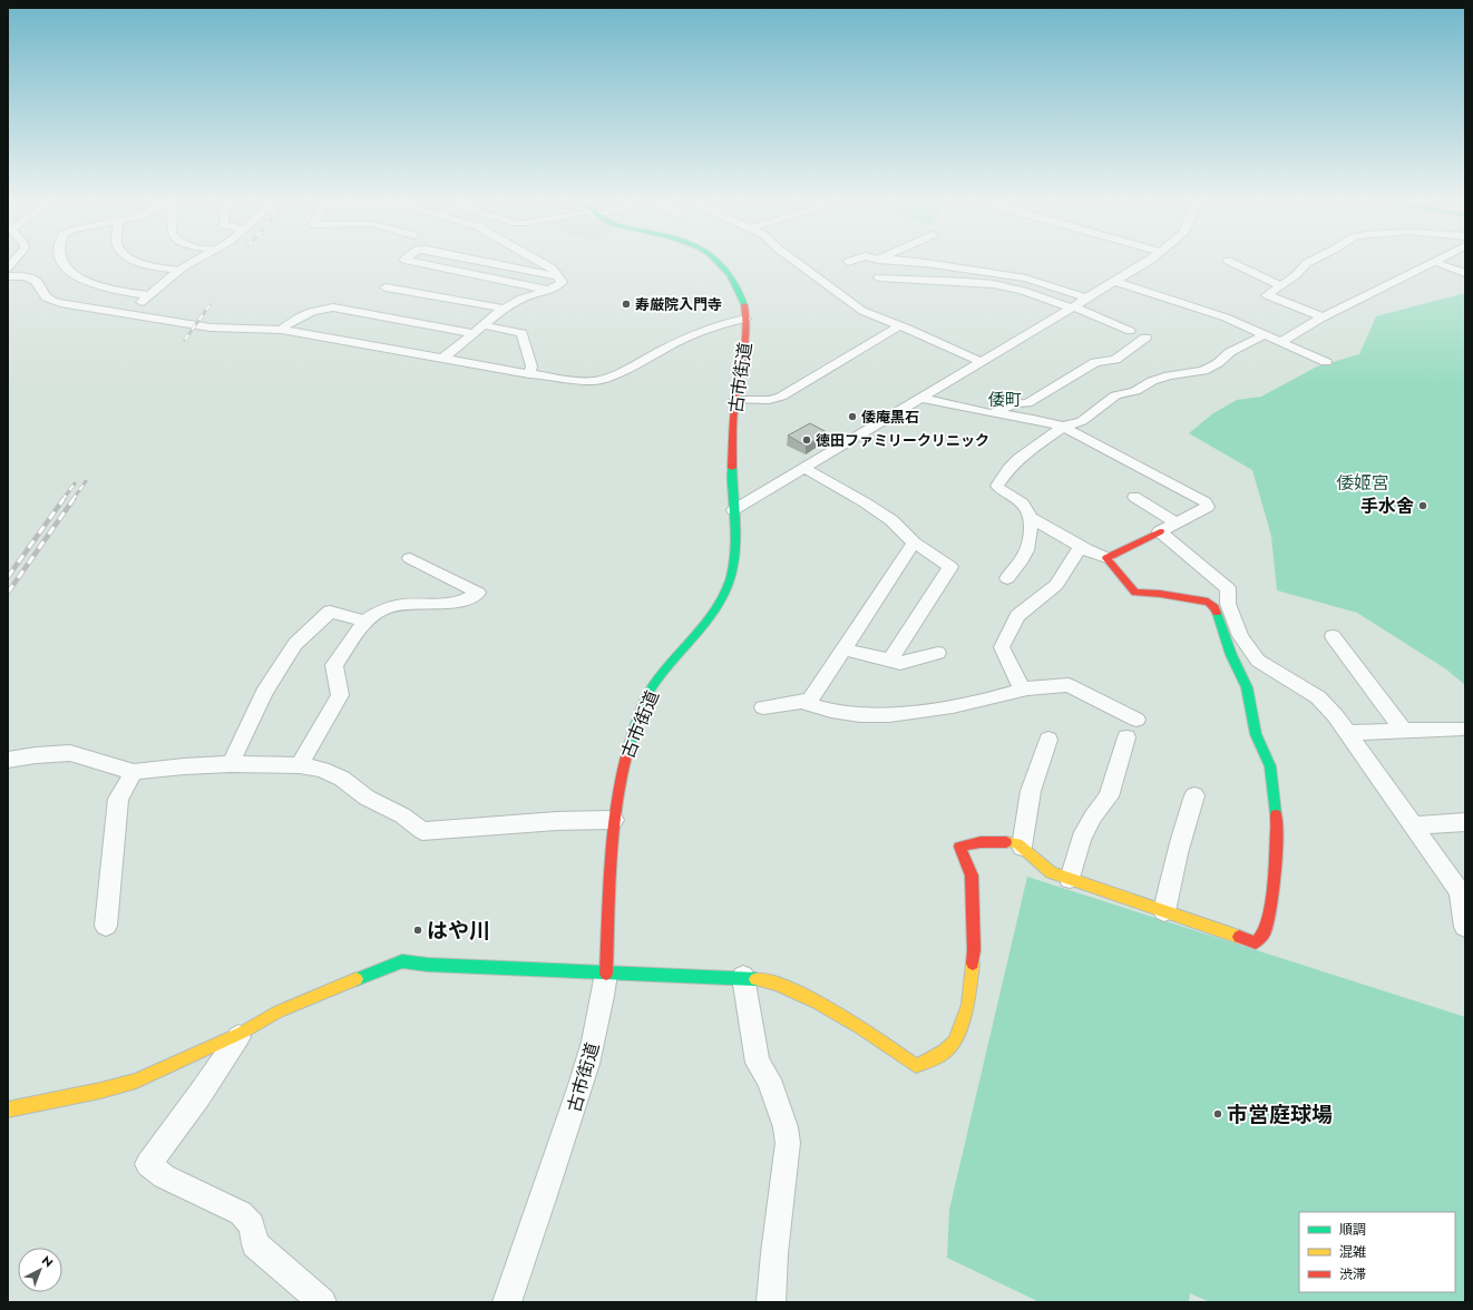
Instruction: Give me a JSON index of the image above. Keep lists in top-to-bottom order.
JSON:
{
  "streets": {
    "street": ["古市街道"]
  },
  "districts": ["倭町"],
  "parks": ["倭姬宮"],
  "places": [
    "寿厳院入門寺",
    "倭庵黒石",
    "徳田ファミリークリニック",
    "手水舍",
    "はや川",
    "市営庭球場"
  ],
  "legend": ["順調", "混雑", "渋滞"],
  "north": "top right"
}
